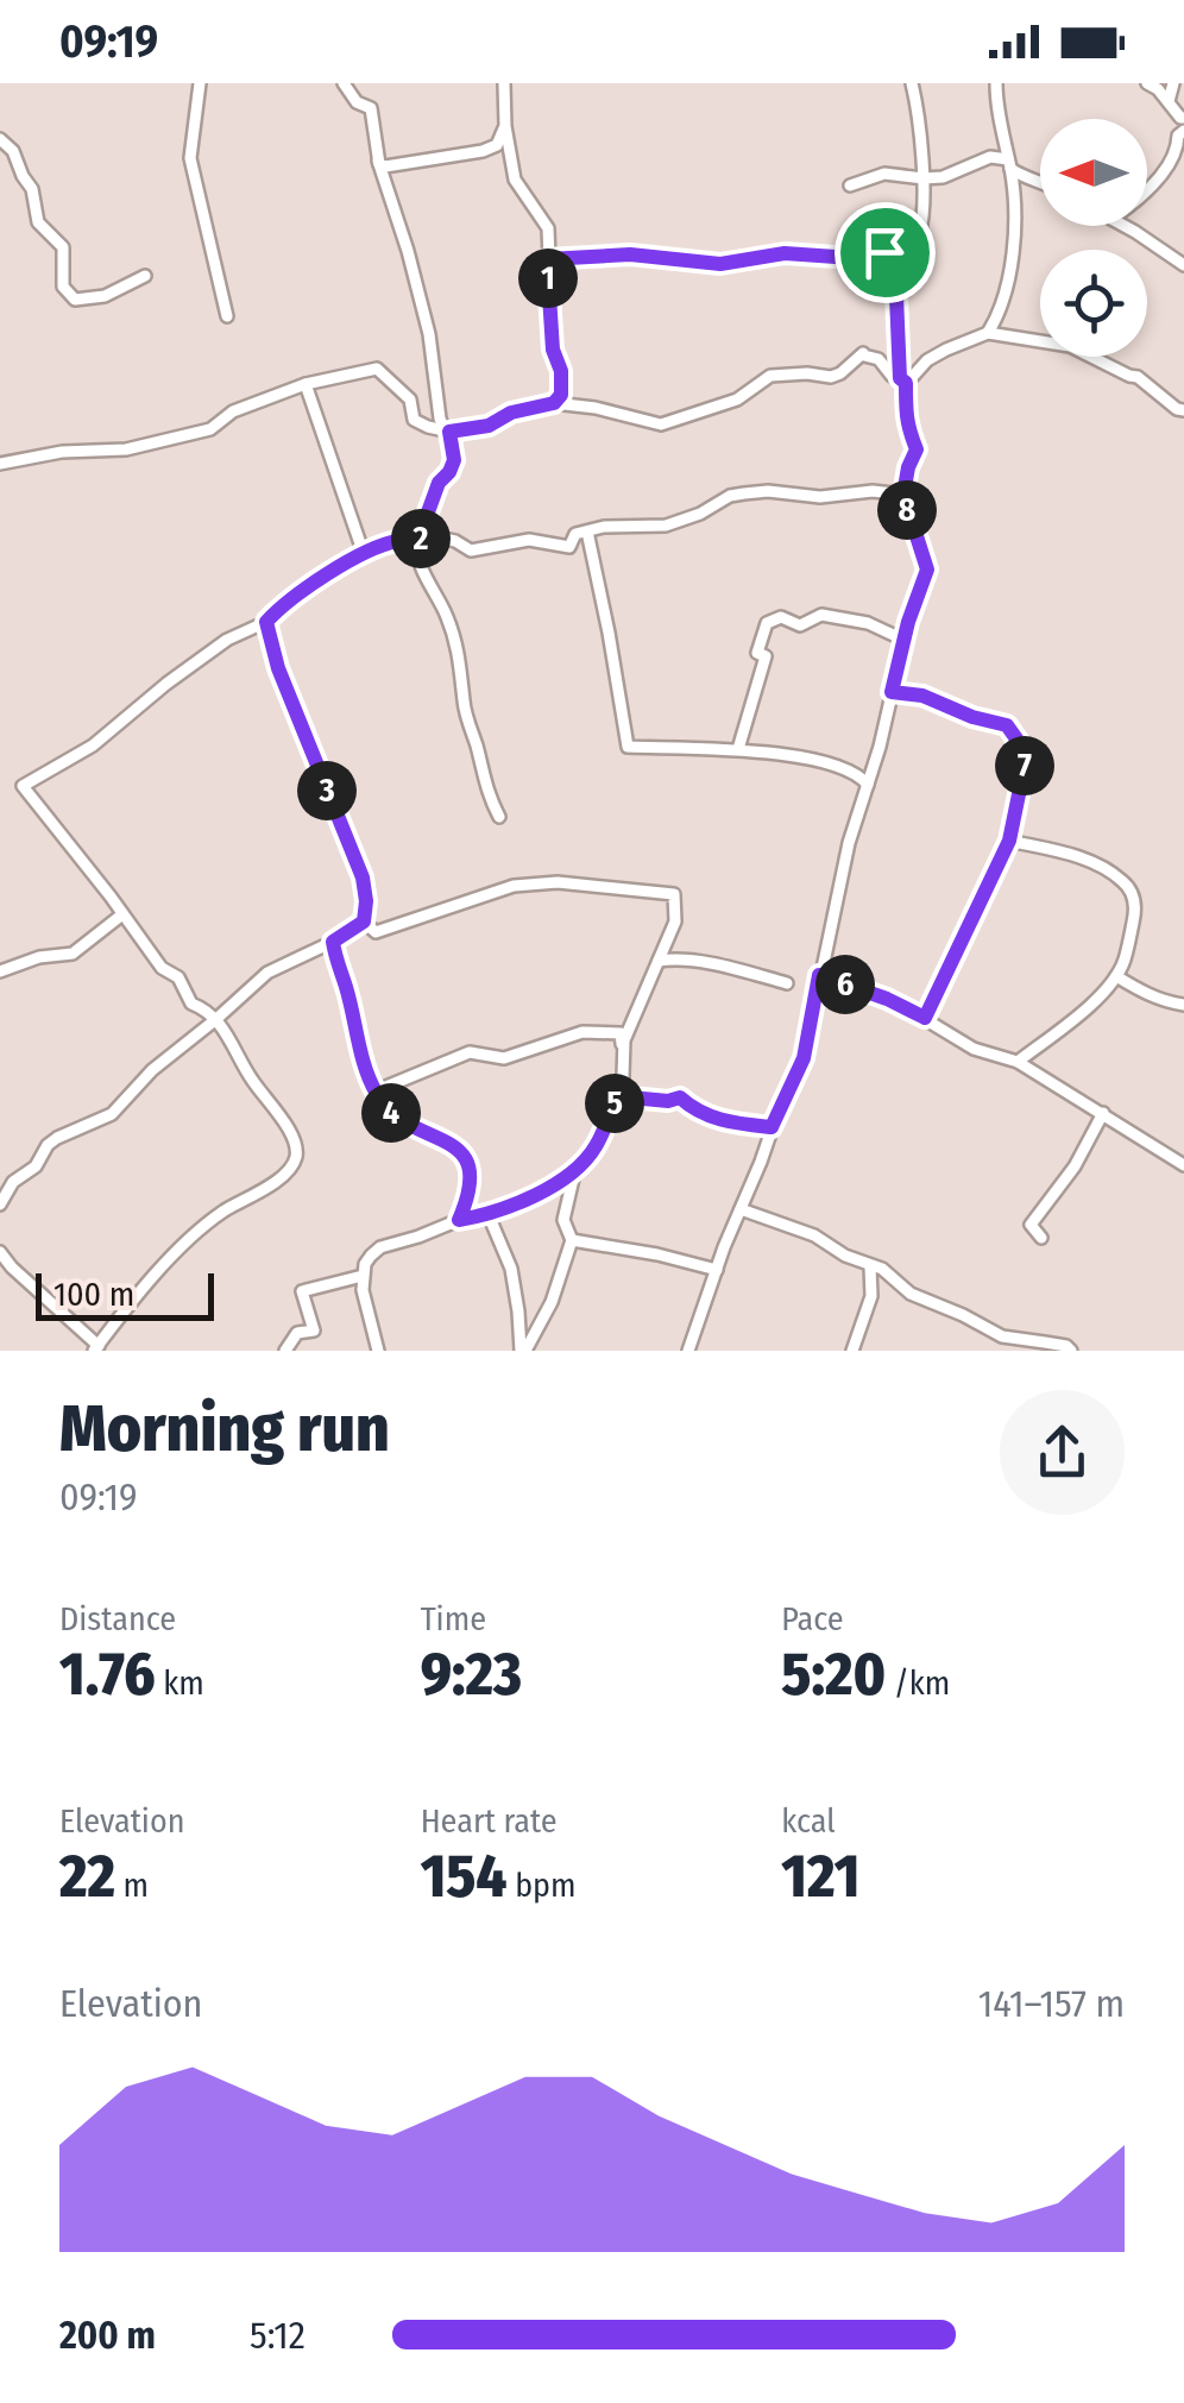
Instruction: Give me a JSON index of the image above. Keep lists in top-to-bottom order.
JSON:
{
  "scale_bar": "100 m",
  "north": "left",
  "page": {
    "status": "09:19",
    "pins": [
      "1",
      "8",
      "2",
      "7",
      "3",
      "6",
      "5",
      "4"
    ],
    "scale": "100 m",
    "heading": ["Morning run", "09:19"],
    "stats": [
      ["Distance", "1.76 km"],
      ["Time", "9:23"],
      ["Pace", "5:20 /km"],
      ["Elevation", "22 m"],
      ["Heart rate", "154 bpm"],
      ["kcal", "121"]
    ],
    "chart": ["Elevation", "141–157 m"],
    "list": [
      {
        "name": "200 m",
        "note": "5:12"
      }
    ]
  }
}
